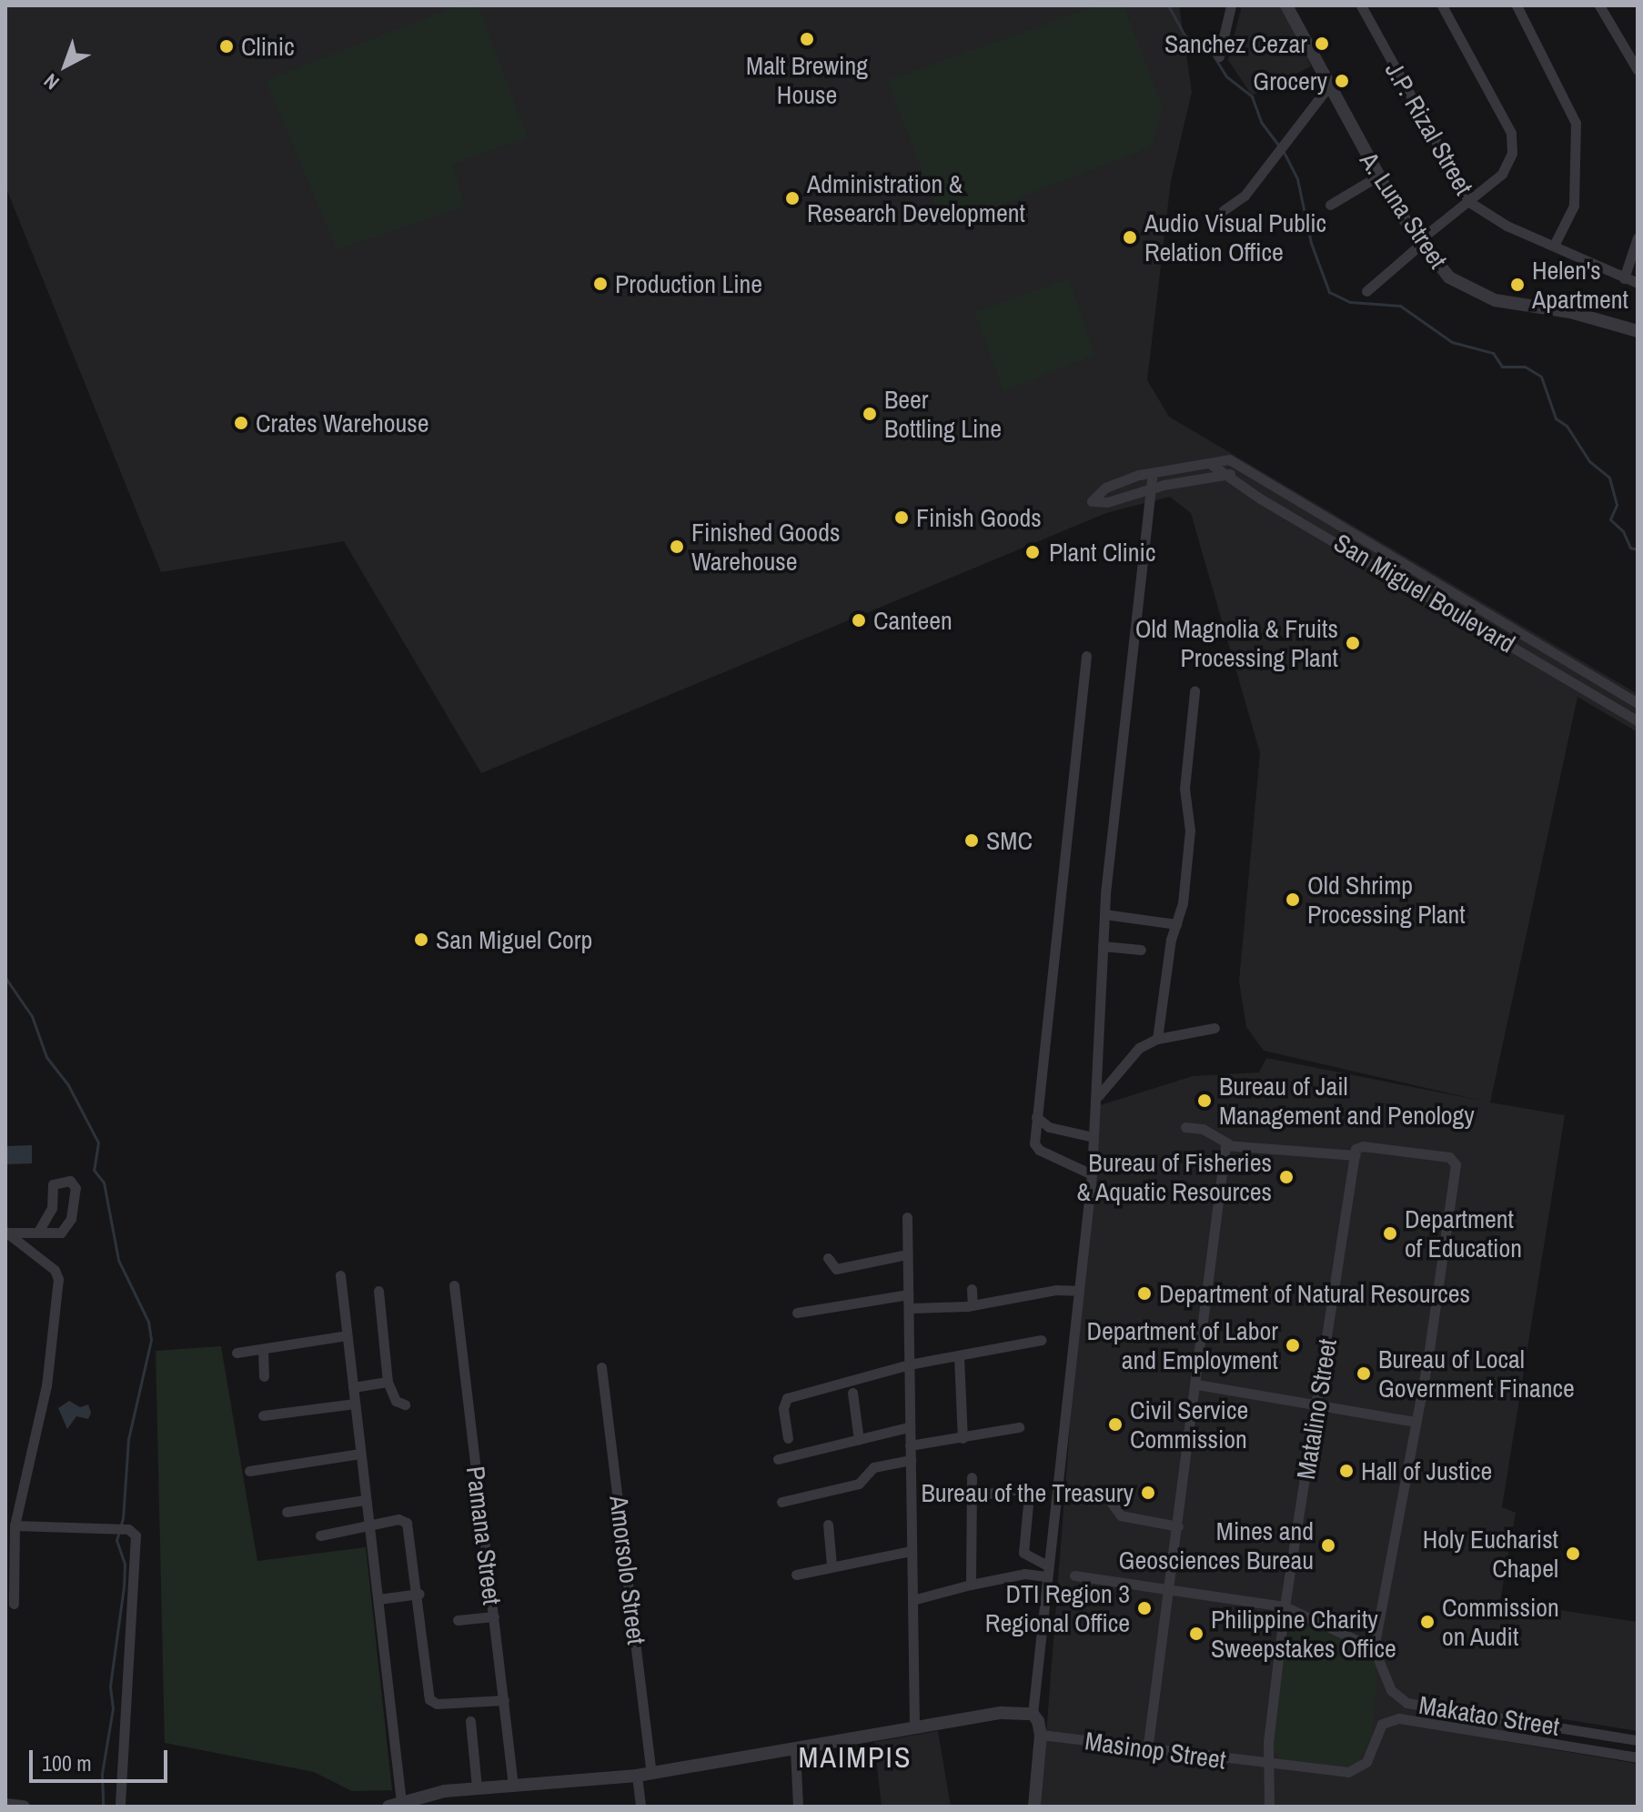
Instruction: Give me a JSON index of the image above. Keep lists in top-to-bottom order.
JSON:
{
  "streets": {
    "street": [
      "J.P. Rizal Street",
      "A. Luna Street",
      "San Miguel Boulevard",
      "Matalino Street",
      "Pamana Street",
      "Amorsolo Street",
      "Makatao Street",
      "Masinop Street"
    ]
  },
  "crossings": [
    ["Matalino Street", "Masinop Street"],
    ["Makatao Street", "Masinop Street"]
  ],
  "districts": ["MAIMPIS"],
  "places": [
    "Malt Brewing House",
    "Sanchez Cezar",
    "Clinic",
    "Grocery",
    "Administration & Research Development",
    "Audio Visual Public Relation Office",
    "Production Line",
    "Helen's Apartment",
    "Beer Bottling Line",
    "Crates Warehouse",
    "Finish Goods",
    "Finished Goods Warehouse",
    "Plant Clinic",
    "Canteen",
    "Old Magnolia & Fruits Processing Plant",
    "SMC",
    "Old Shrimp Processing Plant",
    "San Miguel Corp",
    "Bureau of Jail Management and Penology",
    "Bureau of Fisheries & Aquatic Resources",
    "Department of Education",
    "Department of Natural Resources",
    "Department of Labor and Employment",
    "Bureau of Local Government Finance",
    "Civil Service Commission",
    "Hall of Justice",
    "Bureau of the Treasury",
    "Mines and Geosciences Bureau",
    "Holy Eucharist Chapel",
    "DTI Region 3 Regional Office",
    "Commission on Audit",
    "Philippine Charity Sweepstakes Office"
  ],
  "scale_bar": "100 m",
  "north": "bottom left"
}
